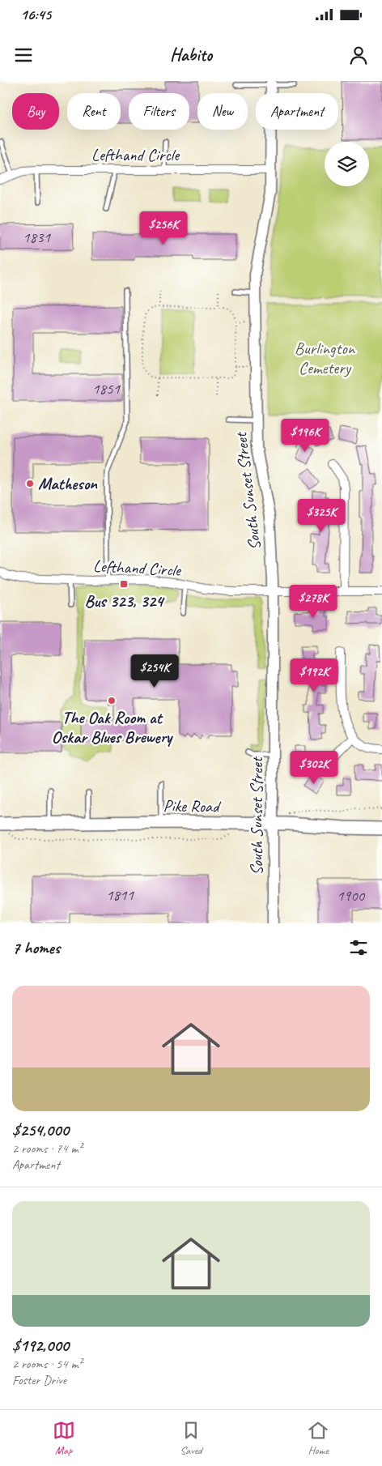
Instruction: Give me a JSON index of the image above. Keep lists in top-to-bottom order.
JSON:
{
  "streets": {
    "main road": ["Pike Road"],
    "street": ["Lefthand Circle", "South Sunset Street"]
  },
  "crossings": [
    ["Lefthand Circle", "South Sunset Street"],
    ["South Sunset Street", "Pike Road"]
  ],
  "parks": ["Burlington Cemetery"],
  "places": {
    "other": ["Matheson", "The Oak Room at Oskar Blues Brewery"],
    "transit": ["Bus 323, 324"]
  },
  "house_numbers": [
    "1831",
    "1851",
    "1811",
    "1900"
  ],
  "page": {
    "status": "16:45",
    "header": "Habito",
    "chip": [
      "Buy",
      "Rent",
      "Filters",
      "New",
      "Apartment"
    ],
    "price": [
      "$256K",
      "$196K",
      "$325K",
      "$278K",
      "$254K",
      "$192K",
      "$302K"
    ],
    "heading": "7 homes",
    "list": [
      {
        "name": "$254,000",
        "note": "2 rooms · 74 m² · Apartment"
      },
      {
        "name": "$192,000",
        "note": "2 rooms · 54 m² · Foster Drive"
      }
    ],
    "tabs": ["Map", "Saved", "Home"]
  }
}
